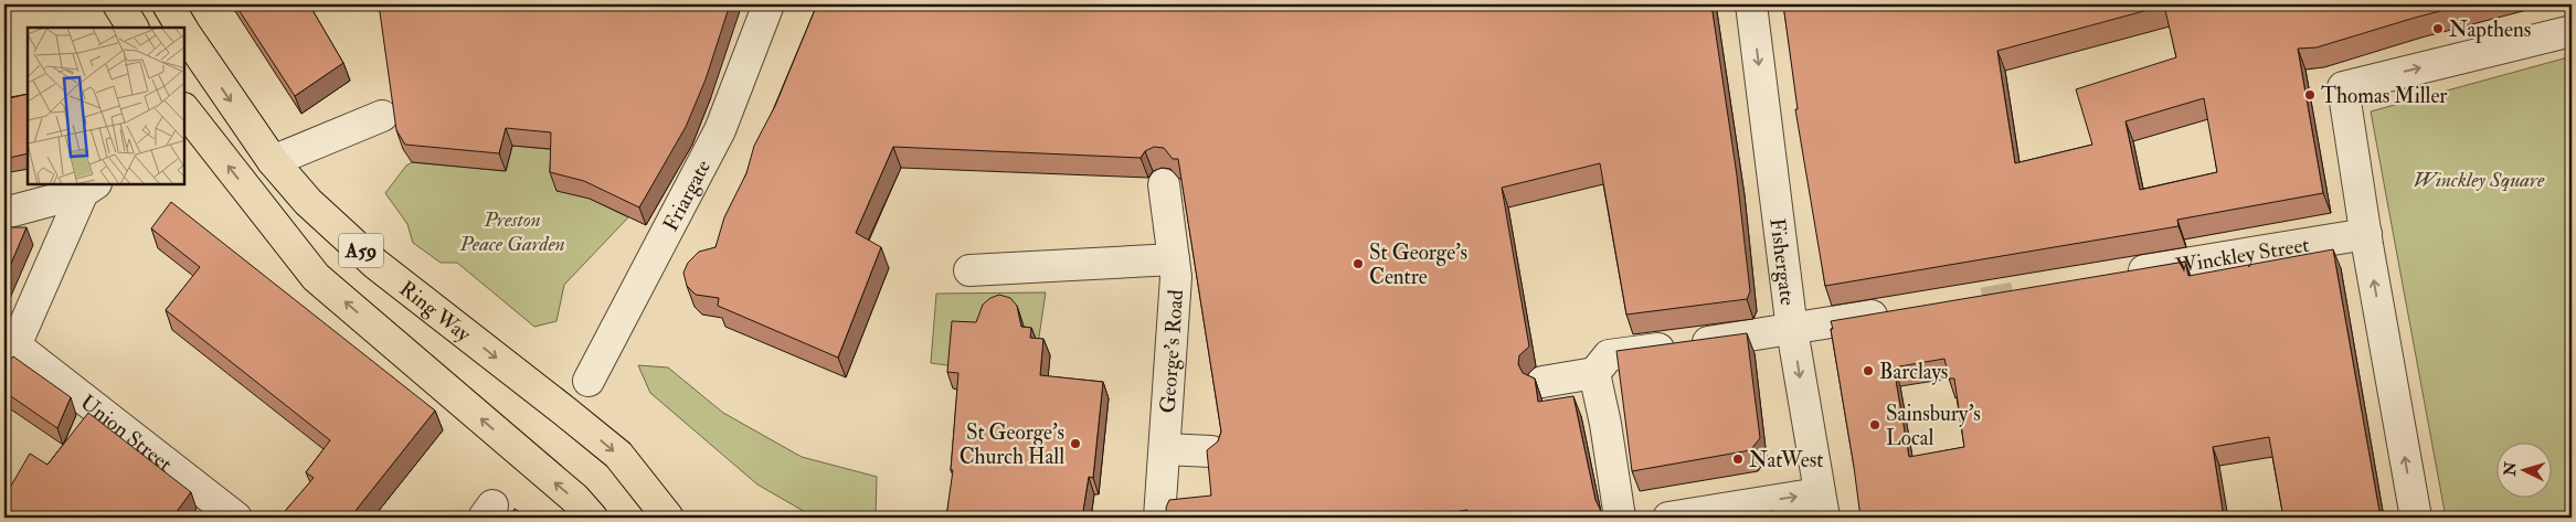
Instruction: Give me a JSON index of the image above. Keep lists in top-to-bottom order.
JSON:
{
  "streets": {
    "highway": ["A59", "Ring Way"],
    "street": [
      "Friargate",
      "Winckley Street",
      "Fishergate",
      "George's Road",
      "Union Street"
    ]
  },
  "one_way": ["Fishergate"],
  "parks": ["Winckley Square", "Preston Peace Garden"],
  "places": [
    "Napthens",
    "Thomas Miller",
    "St George's Centre",
    "Barclays",
    "Sainsbury's Local",
    "St George's Church Hall",
    "NatWest"
  ],
  "north": "left"
}
